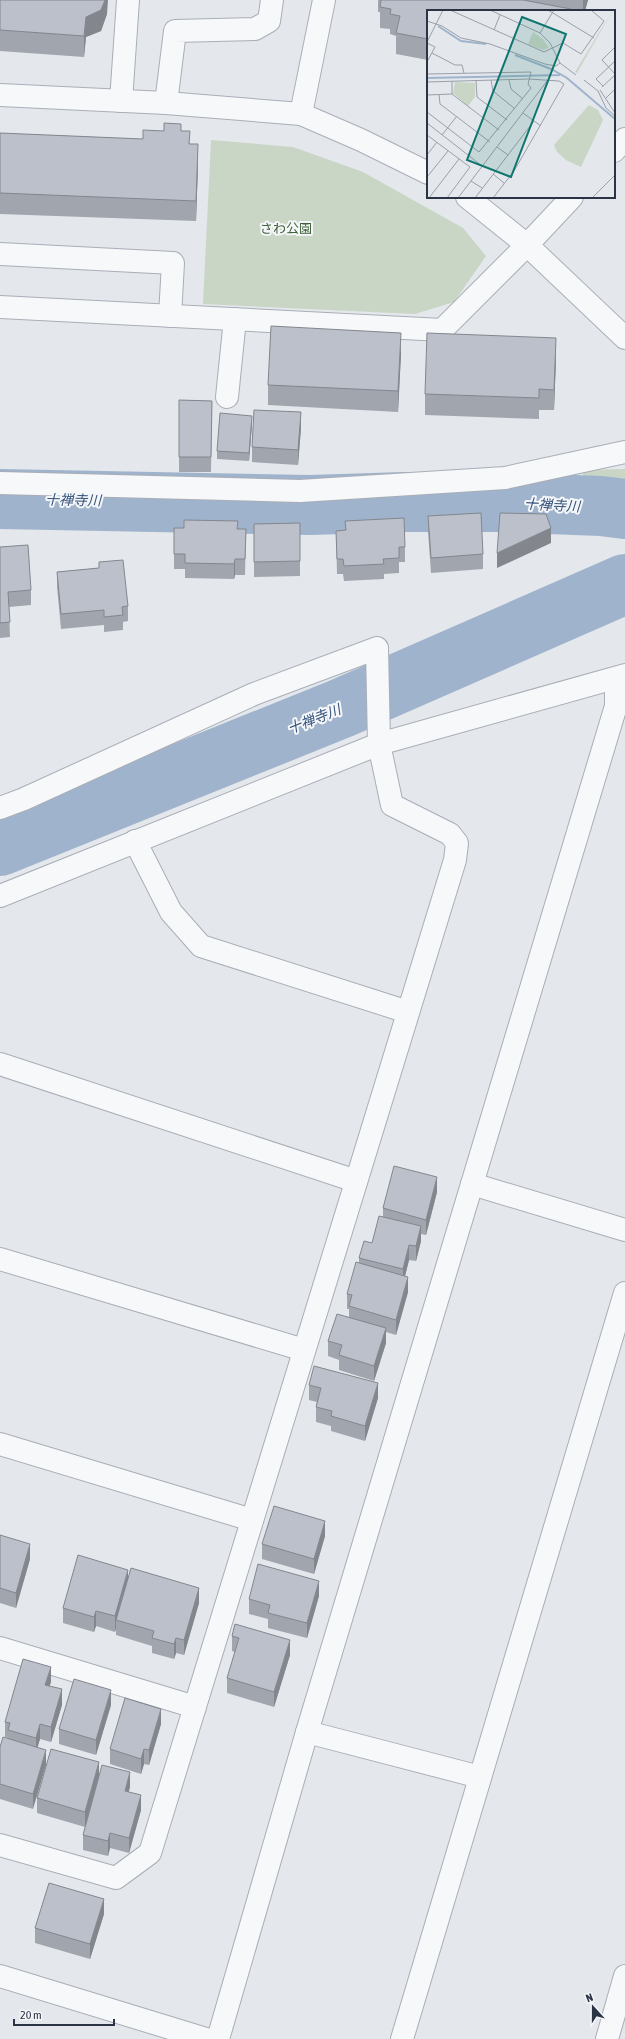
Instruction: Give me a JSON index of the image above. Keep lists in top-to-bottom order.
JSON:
{
  "water": ["十禅寺川"],
  "parks": ["さわ公園"],
  "scale_bar": "20 m",
  "north": "top"
}
